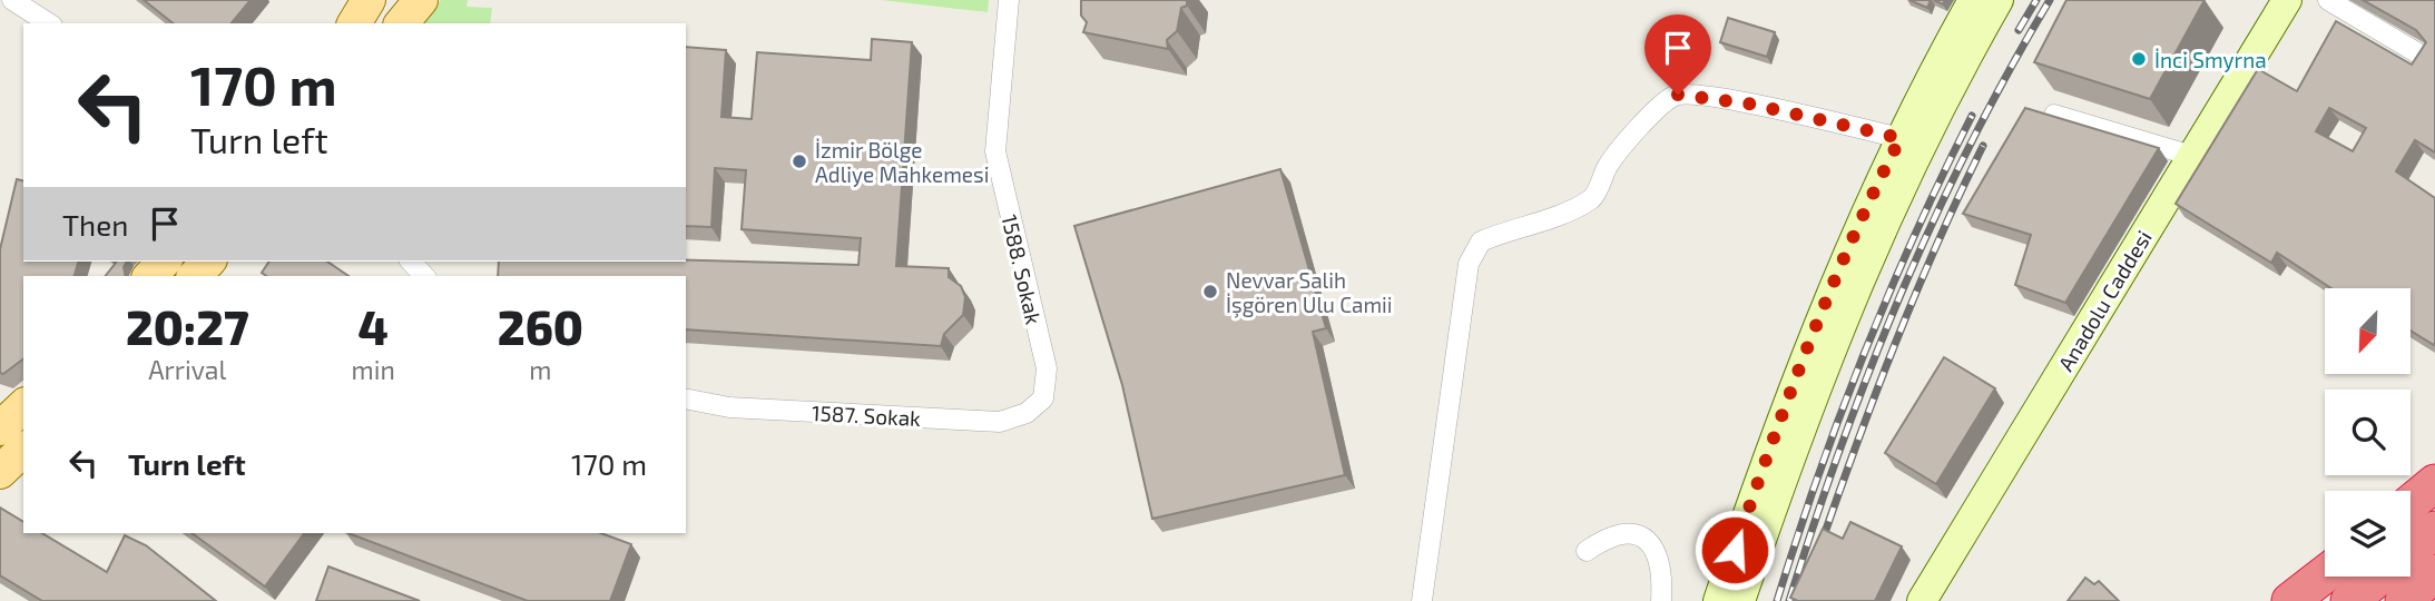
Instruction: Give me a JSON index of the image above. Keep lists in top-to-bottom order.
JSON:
{
  "streets": {
    "main road": ["Anadolu Caddesi"],
    "street": ["1588. Sokak", "1587. Sokak"]
  },
  "crossings": [
    ["1588. Sokak", "1587. Sokak"]
  ],
  "places": ["İnci Smyrna", "İzmir Bölge Adliye Mahkemesi", "Nevvar Salih İşgören Ulu Camii"],
  "north": "bottom left",
  "page": {
    "turn": ["170 m", "Turn left"],
    "then": "Then",
    "eta": [
      "20:27",
      "Arrival",
      "4",
      "min",
      "260",
      "m"
    ],
    "list": [
      {
        "name": "Turn left",
        "value": "170 m"
      }
    ]
  }
}
